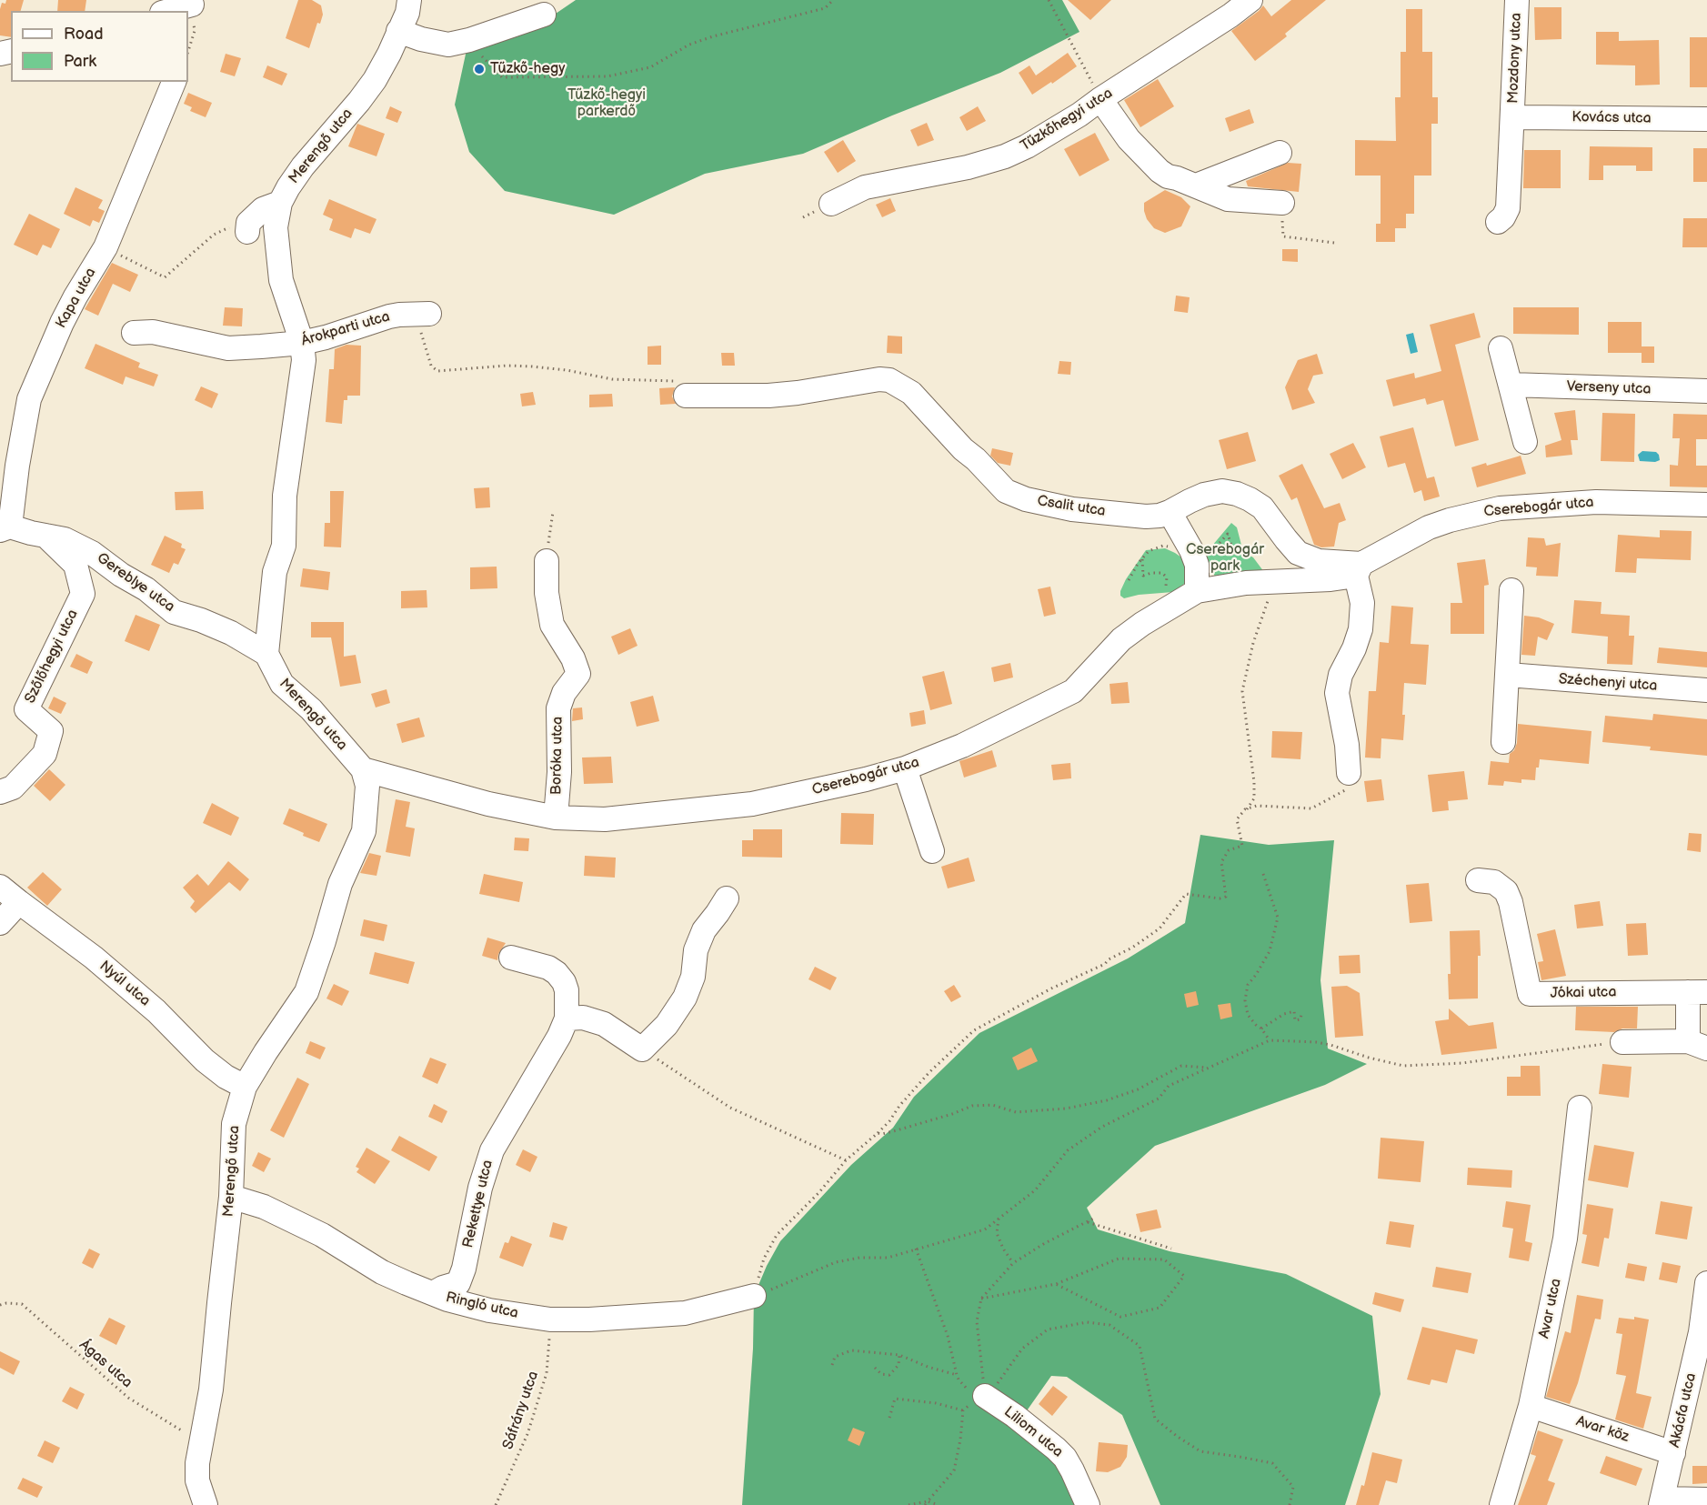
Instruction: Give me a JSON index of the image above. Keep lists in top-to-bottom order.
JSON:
{
  "streets": {
    "street": [
      "Mozdony utca",
      "Kovács utca",
      "Tűzkőhegyi utca",
      "Merengő utca",
      "Kapa utca",
      "Árokparti utca",
      "Verseny utca",
      "Csalit utca",
      "Cserebogár utca",
      "Gereblye utca",
      "Szőlőhegyi utca",
      "Széchenyi utca",
      "Boróka utca",
      "Nyúl utca",
      "Jókai utca",
      "Rekettye utca",
      "Ringló utca",
      "Avar utca",
      "Akácfa utca",
      "Avar köz",
      "Liliom utca"
    ],
    "path": ["Ágas utca", "Sáfrány utca"]
  },
  "crossings": [
    ["Mozdony utca", "Kovács utca"],
    ["Merengő utca", "Árokparti utca"],
    ["Merengő utca", "Cserebogár utca"],
    ["Merengő utca", "Gereblye utca"],
    ["Merengő utca", "Nyúl utca"],
    ["Merengő utca", "Ringló utca"],
    ["Merengő utca", "Ágas utca"],
    ["Kapa utca", "Gereblye utca"],
    ["Csalit utca", "Cserebogár utca"],
    ["Cserebogár utca", "Boróka utca"],
    ["Gereblye utca", "Szőlőhegyi utca"],
    ["Rekettye utca", "Ringló utca"],
    ["Ringló utca", "Sáfrány utca"],
    ["Avar utca", "Avar köz"],
    ["Akácfa utca", "Avar köz"]
  ],
  "parks": ["Tűzkő-hegyi parkerdő", "Cserebogár park"],
  "places": ["Tűzkő-hegy"],
  "legend": ["Road", "Park"]
}
